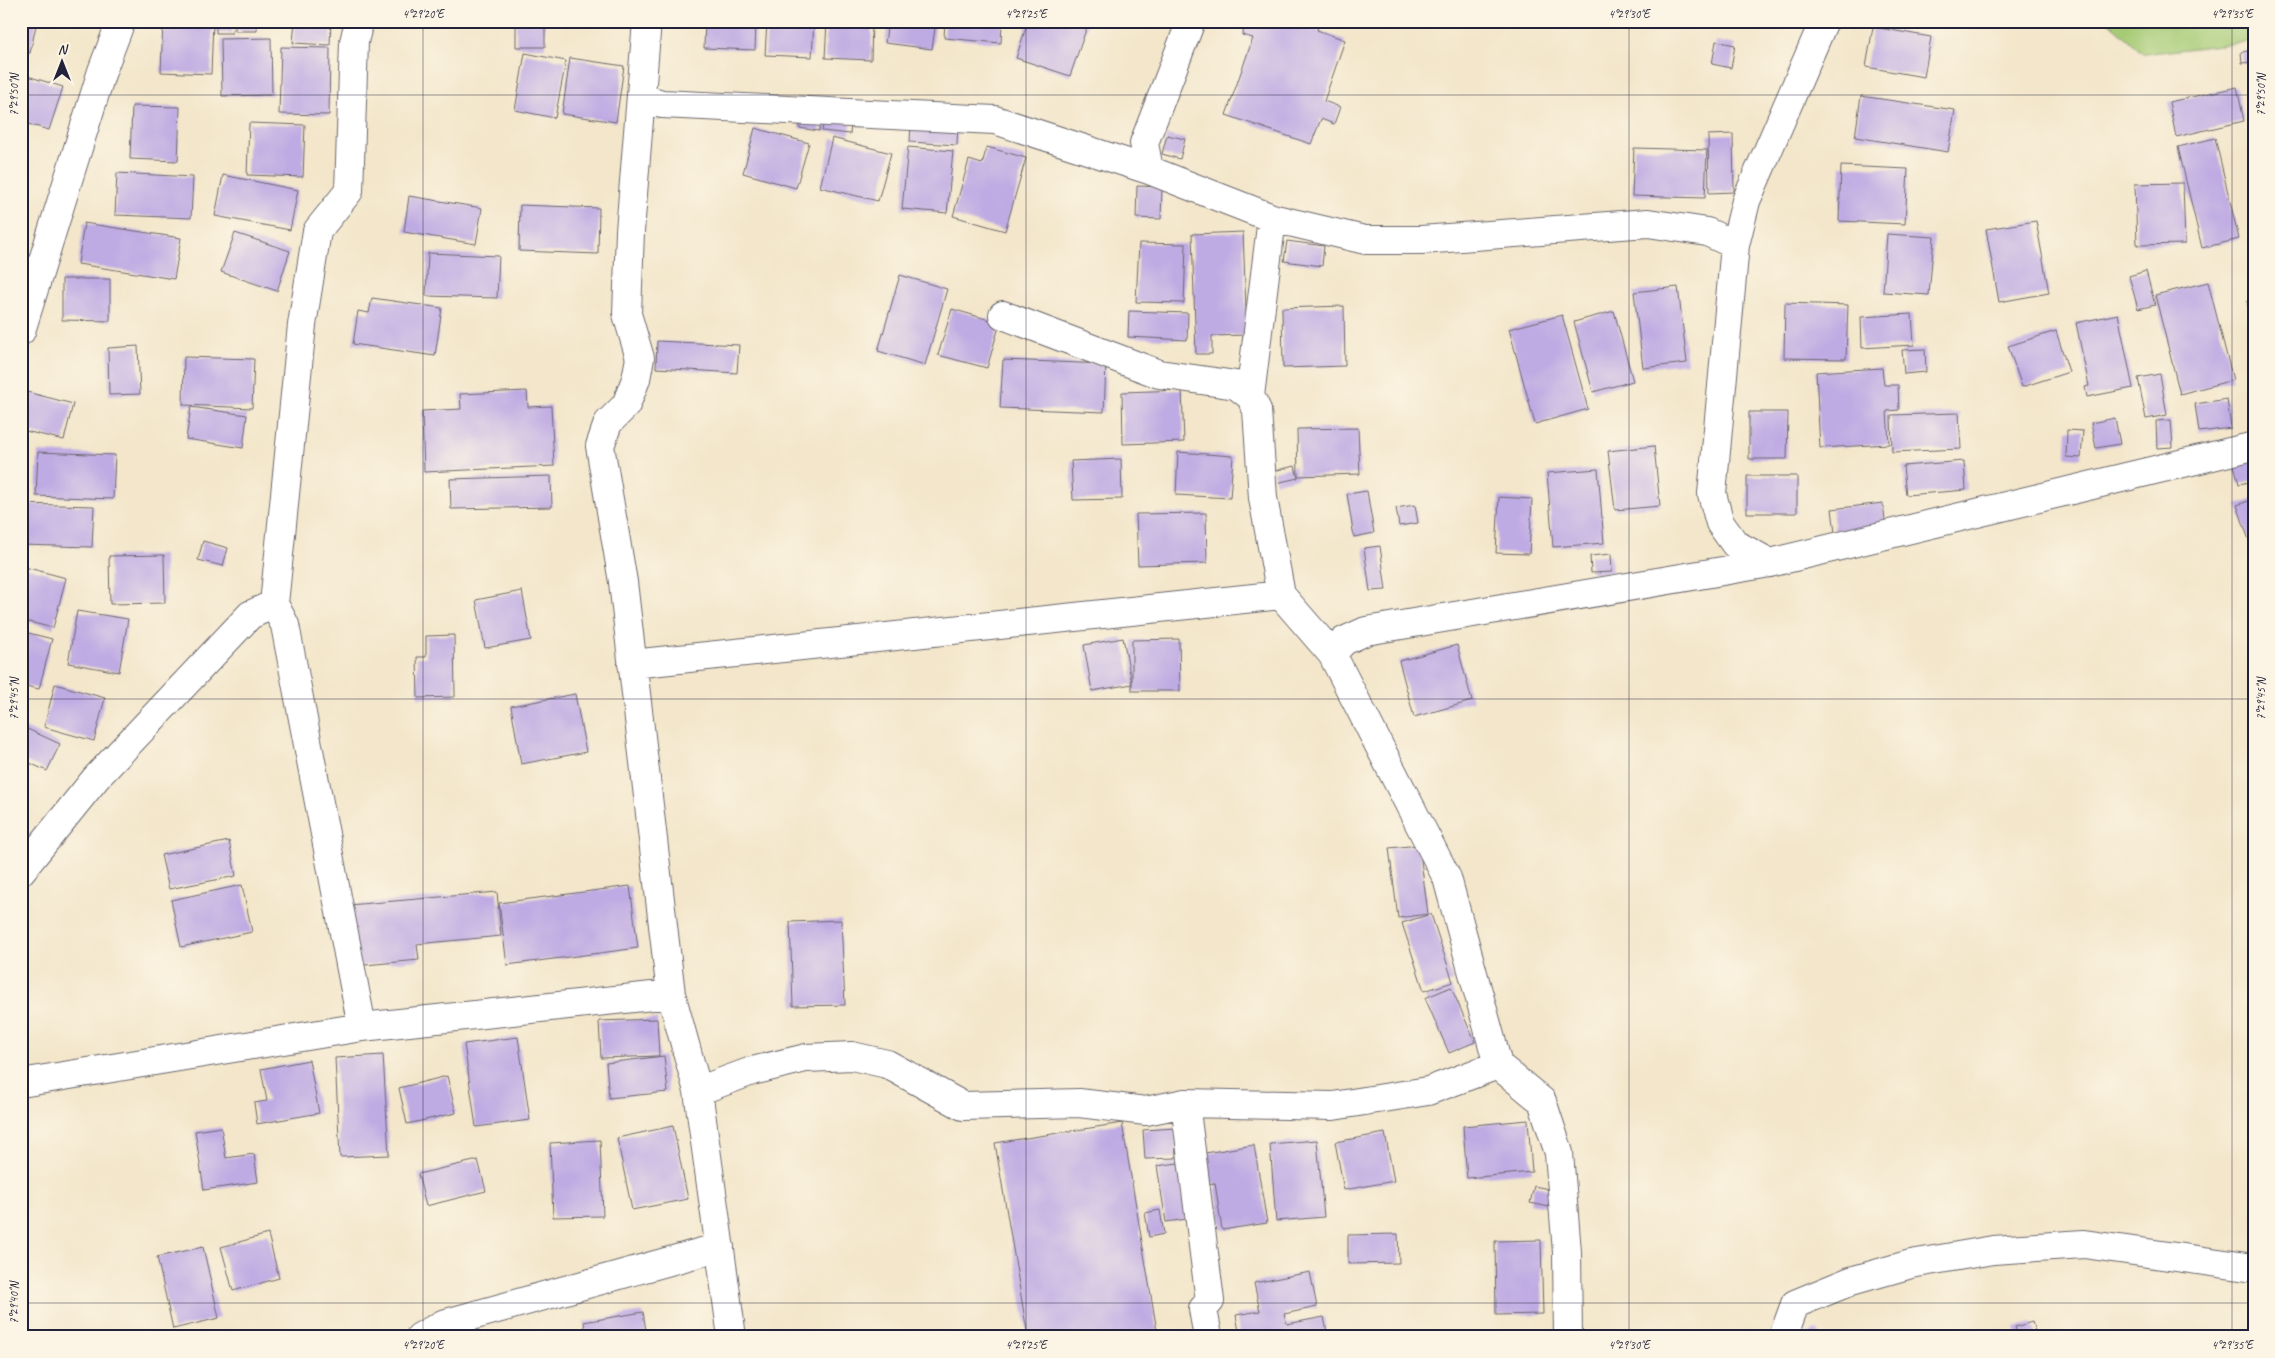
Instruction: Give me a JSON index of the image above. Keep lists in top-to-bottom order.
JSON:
{
  "north": "top",
  "coordinates": [
    "4°29'20\"E",
    "4°29'25\"E",
    "4°29'30\"E",
    "4°29'35\"E",
    "7°29'50\"N",
    "7°29'45\"N",
    "7°29'40\"N"
  ]
}
